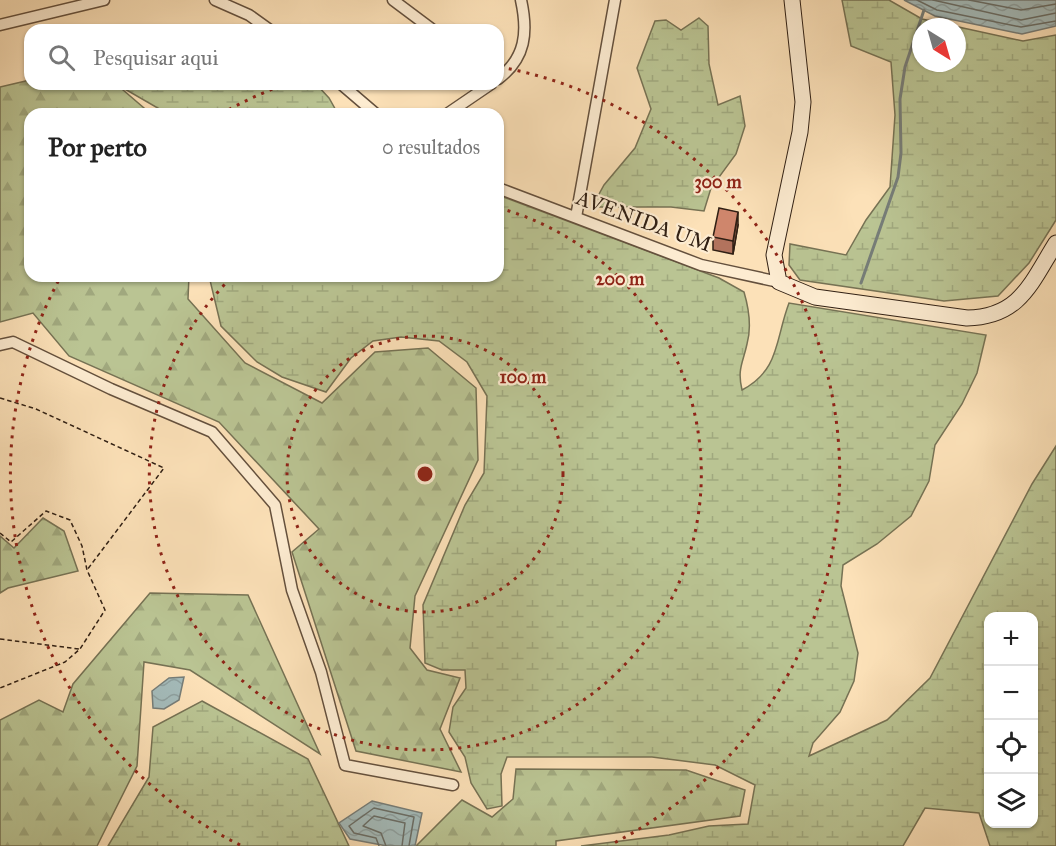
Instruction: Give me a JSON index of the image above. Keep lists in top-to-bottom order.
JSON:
{
  "streets": {
    "street": ["AVENIDA UM"]
  },
  "north": "bottom right",
  "page": {
    "search": "Pesquisar aqui",
    "heading": ["Por perto", "0 resultados"],
    "map_buttons": ["+", "−"]
  },
  "rings": ["300 m", "200 m", "100 m"]
}
